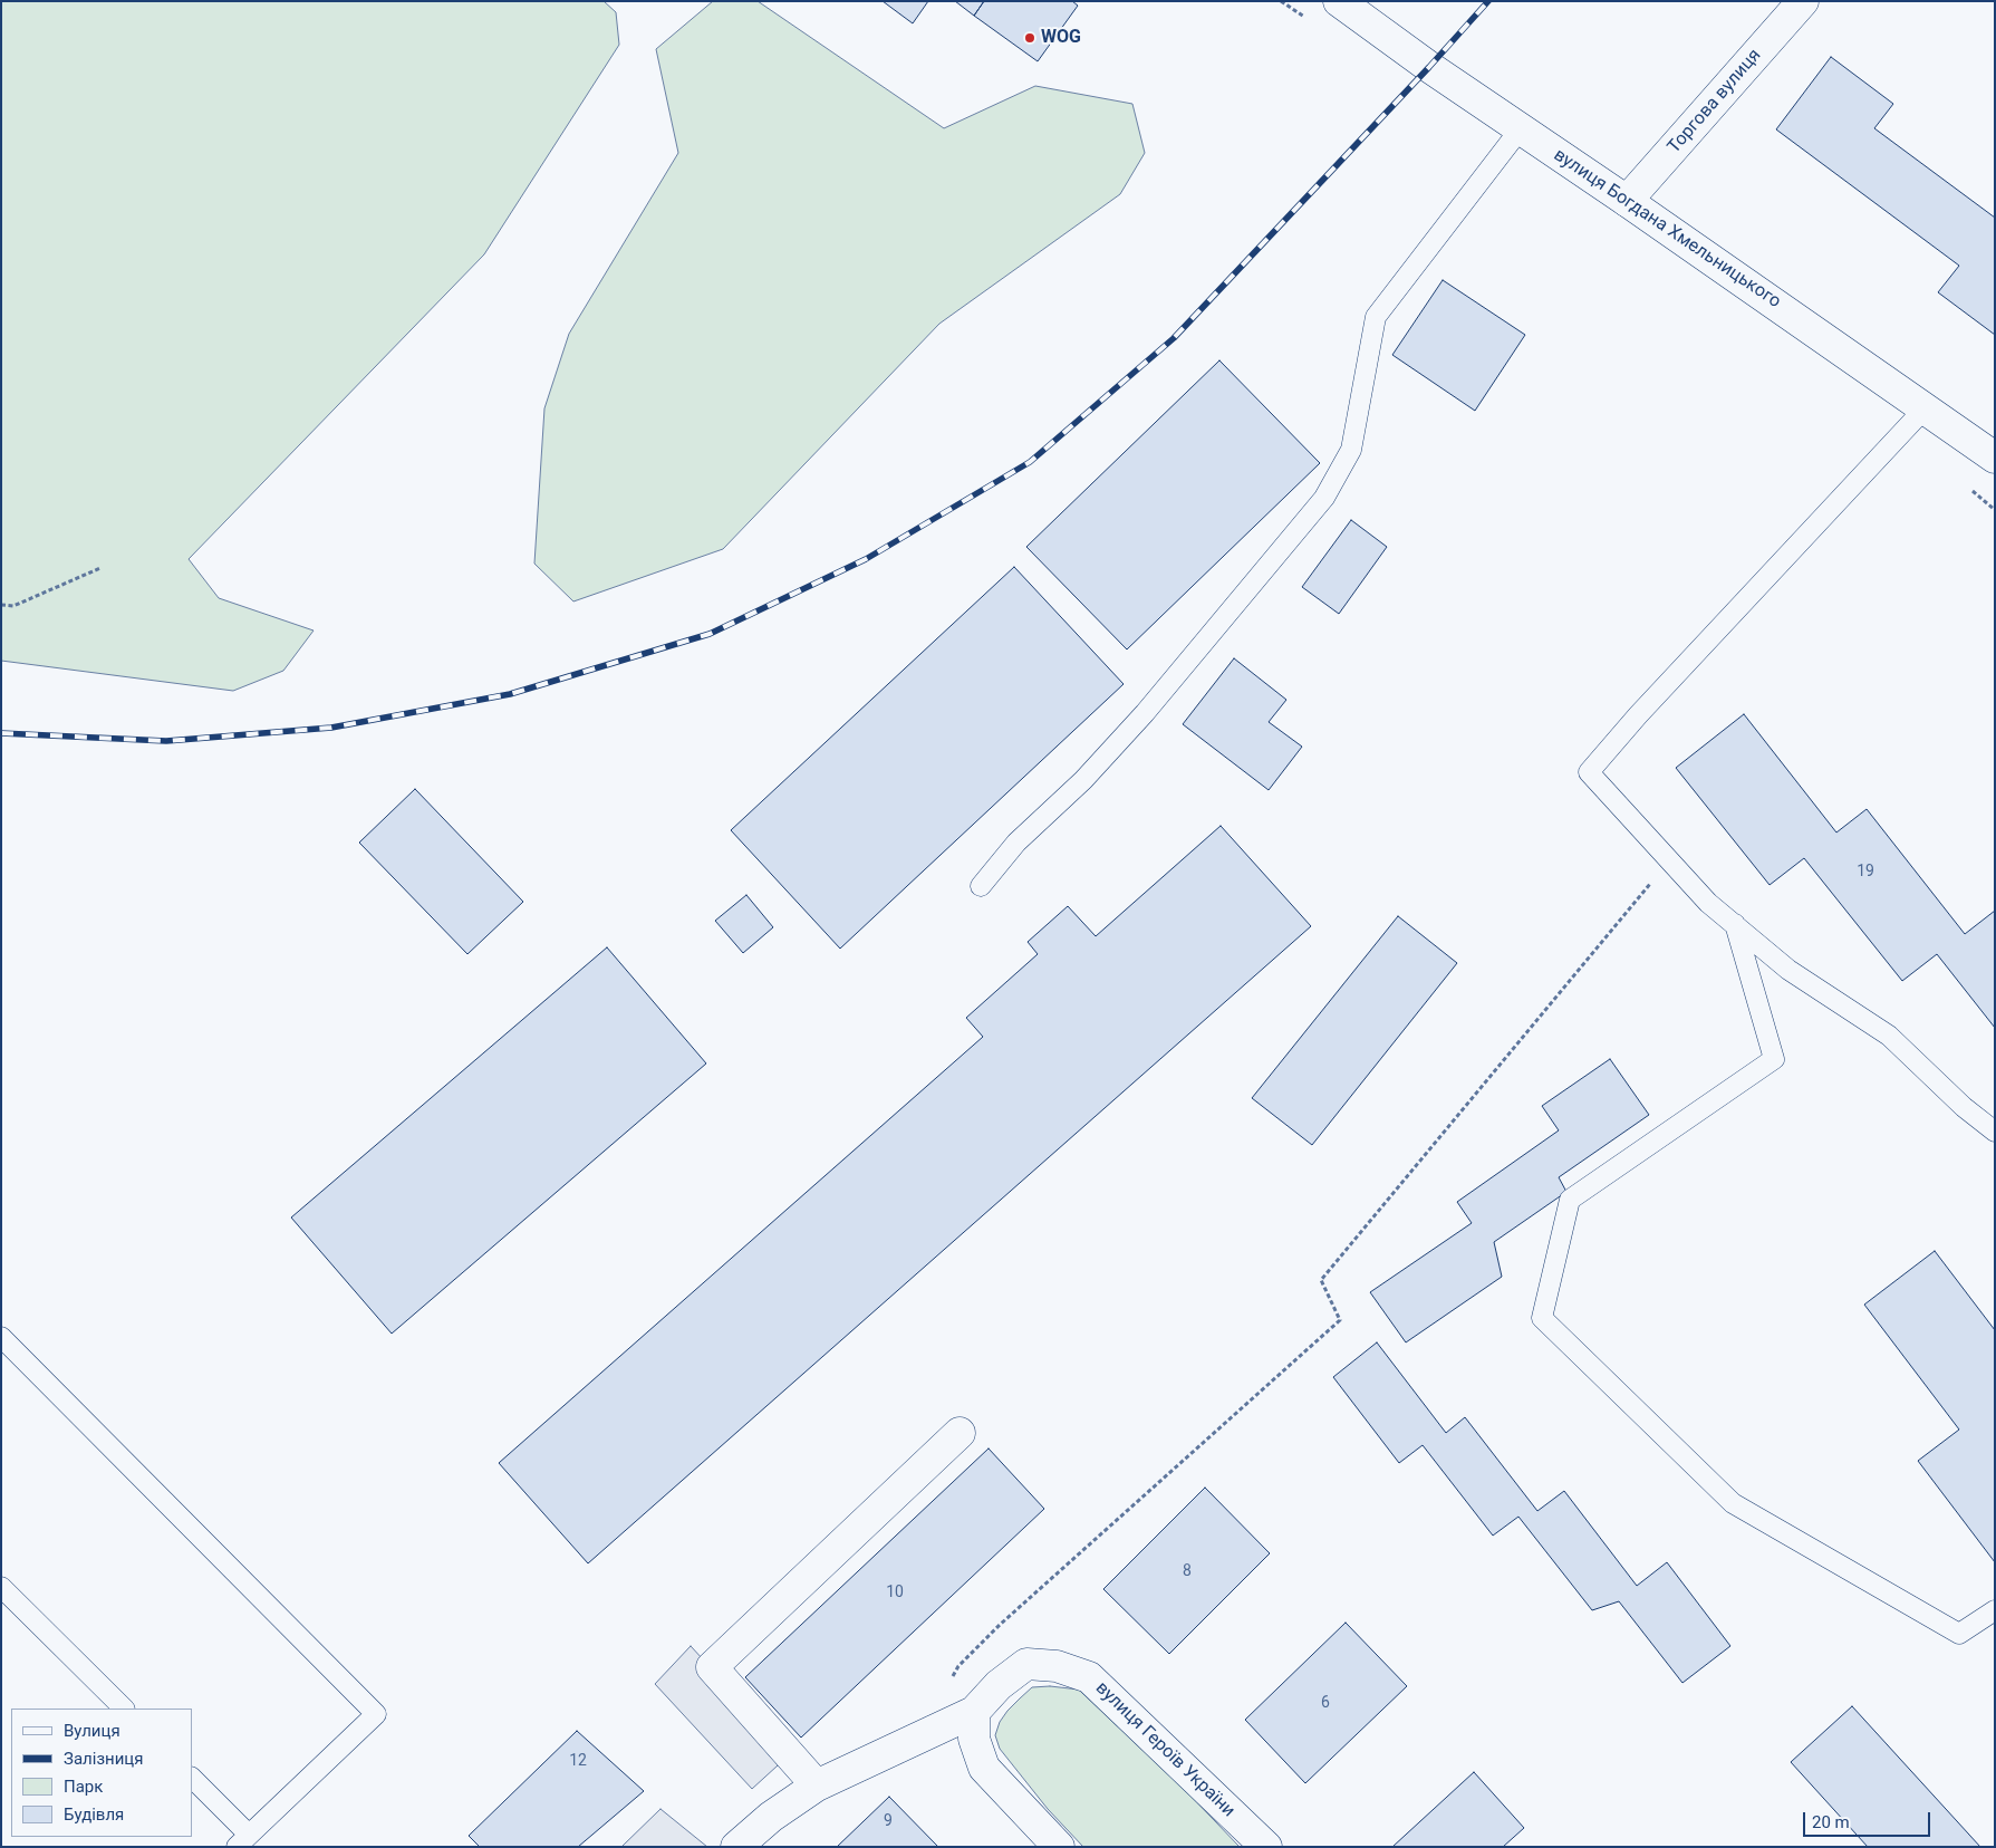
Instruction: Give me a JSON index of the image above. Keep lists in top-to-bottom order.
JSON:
{
  "streets": {
    "street": ["Торгова вулиця", "вулиця Богдана Хмельницького", "вулиця Героїв України"]
  },
  "crossings": [
    ["Торгова вулиця", "вулиця Богдана Хмельницького"]
  ],
  "places": ["WOG"],
  "house_numbers": [
    "19",
    "8",
    "10",
    "6",
    "12",
    "9"
  ],
  "legend": [
    "Вулиця",
    "Залізниця",
    "Парк",
    "Будівля"
  ],
  "scale_bar": "20 m"
}
